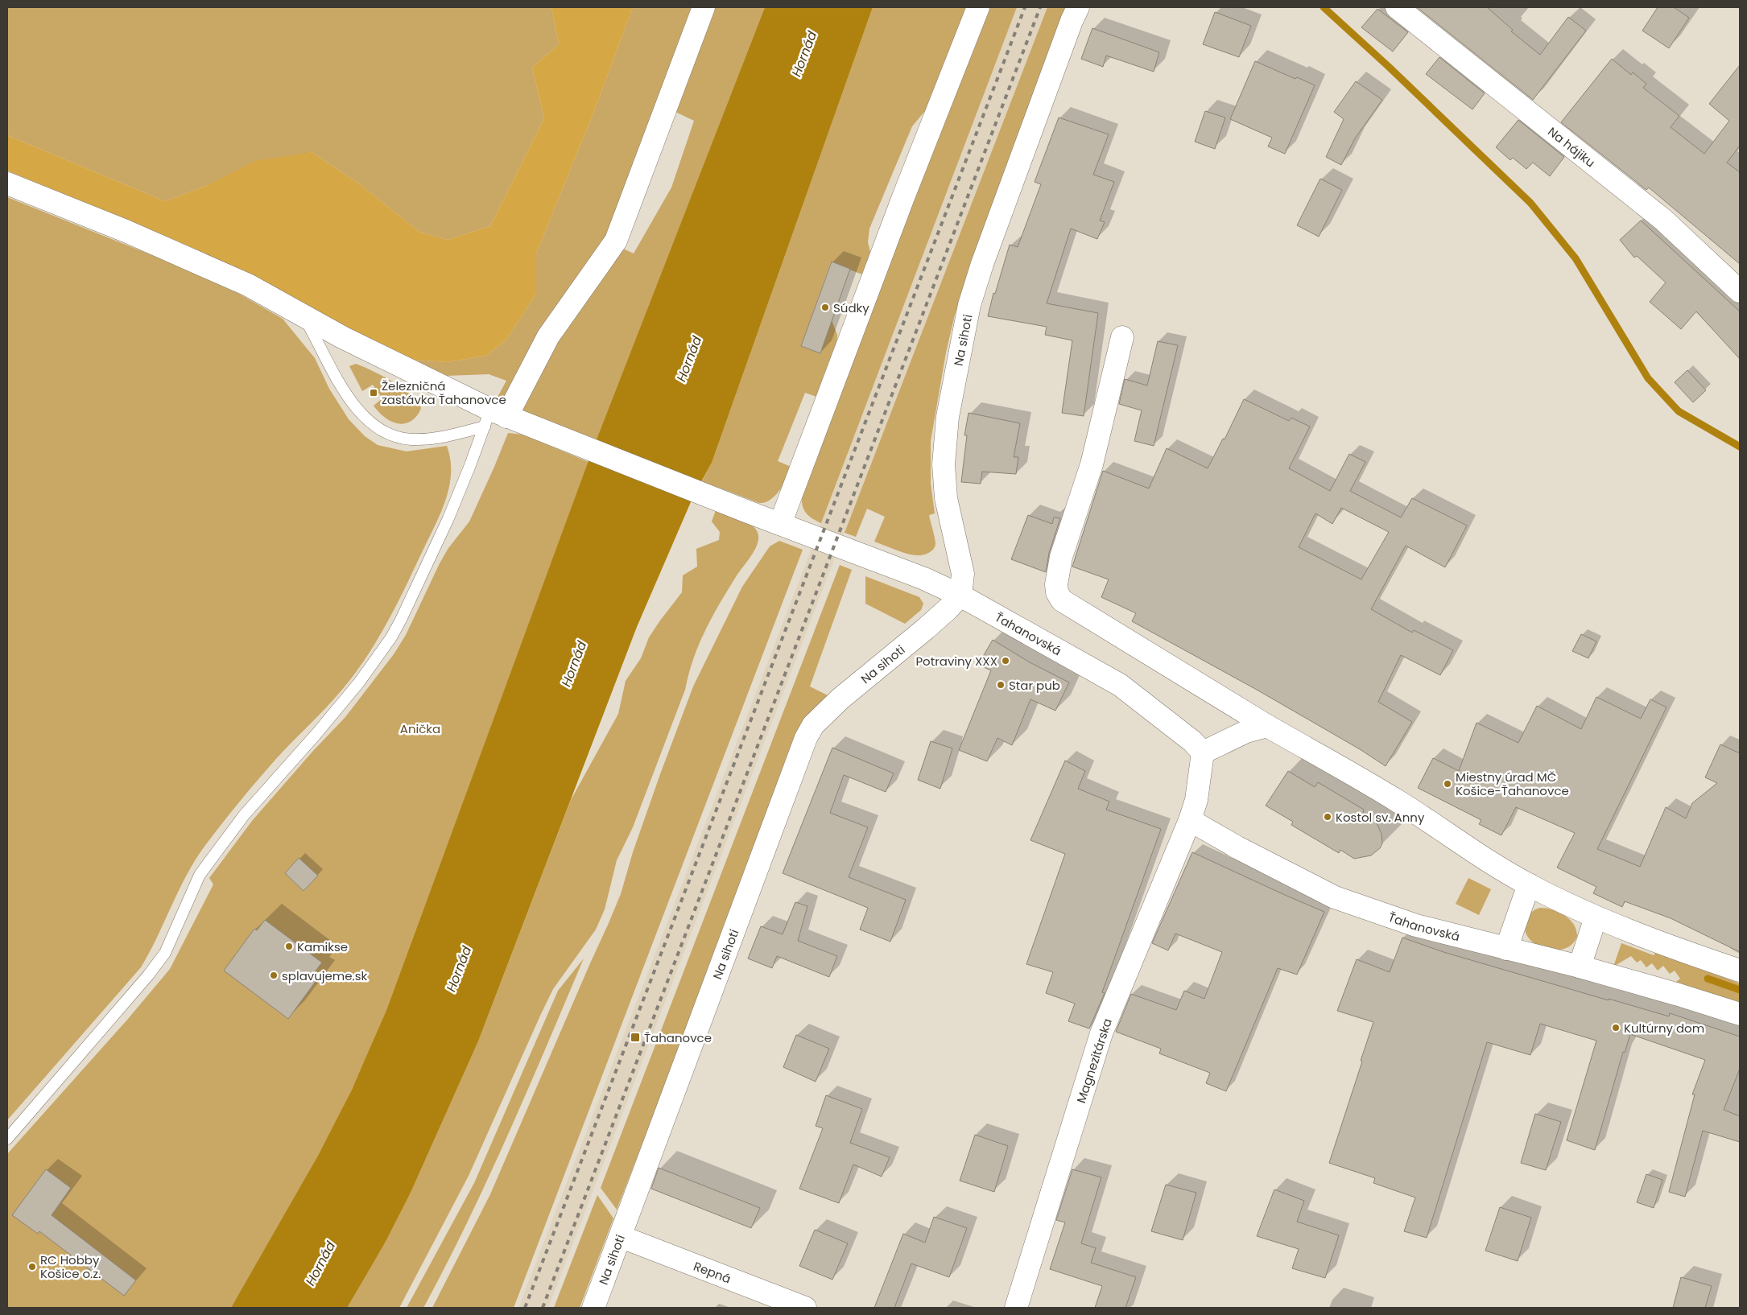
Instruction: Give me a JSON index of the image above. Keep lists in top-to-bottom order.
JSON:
{
  "streets": {
    "street": [
      "Na hájiku",
      "Na sihoti",
      "Ťahanovská",
      "Magnezitárska",
      "Repná"
    ]
  },
  "crossings": [
    ["Na sihoti", "Ťahanovská"],
    ["Na sihoti", "Repná"],
    ["Ťahanovská", "Magnezitárska"]
  ],
  "water": ["Hornád"],
  "parks": ["Anička"],
  "places": {
    "other": [
      "Súdky",
      "Potraviny XXX",
      "Star pub",
      "Miestny úrad MČ Košice-Ťahanovce",
      "Kostol sv. Anny",
      "Kamikse",
      "splavujeme.sk",
      "Kultúrny dom",
      "RC Hobby Košice o.z."
    ],
    "transit": ["Železničná zastávka Ťahanovce", "Ťahanovce"]
  }
}
